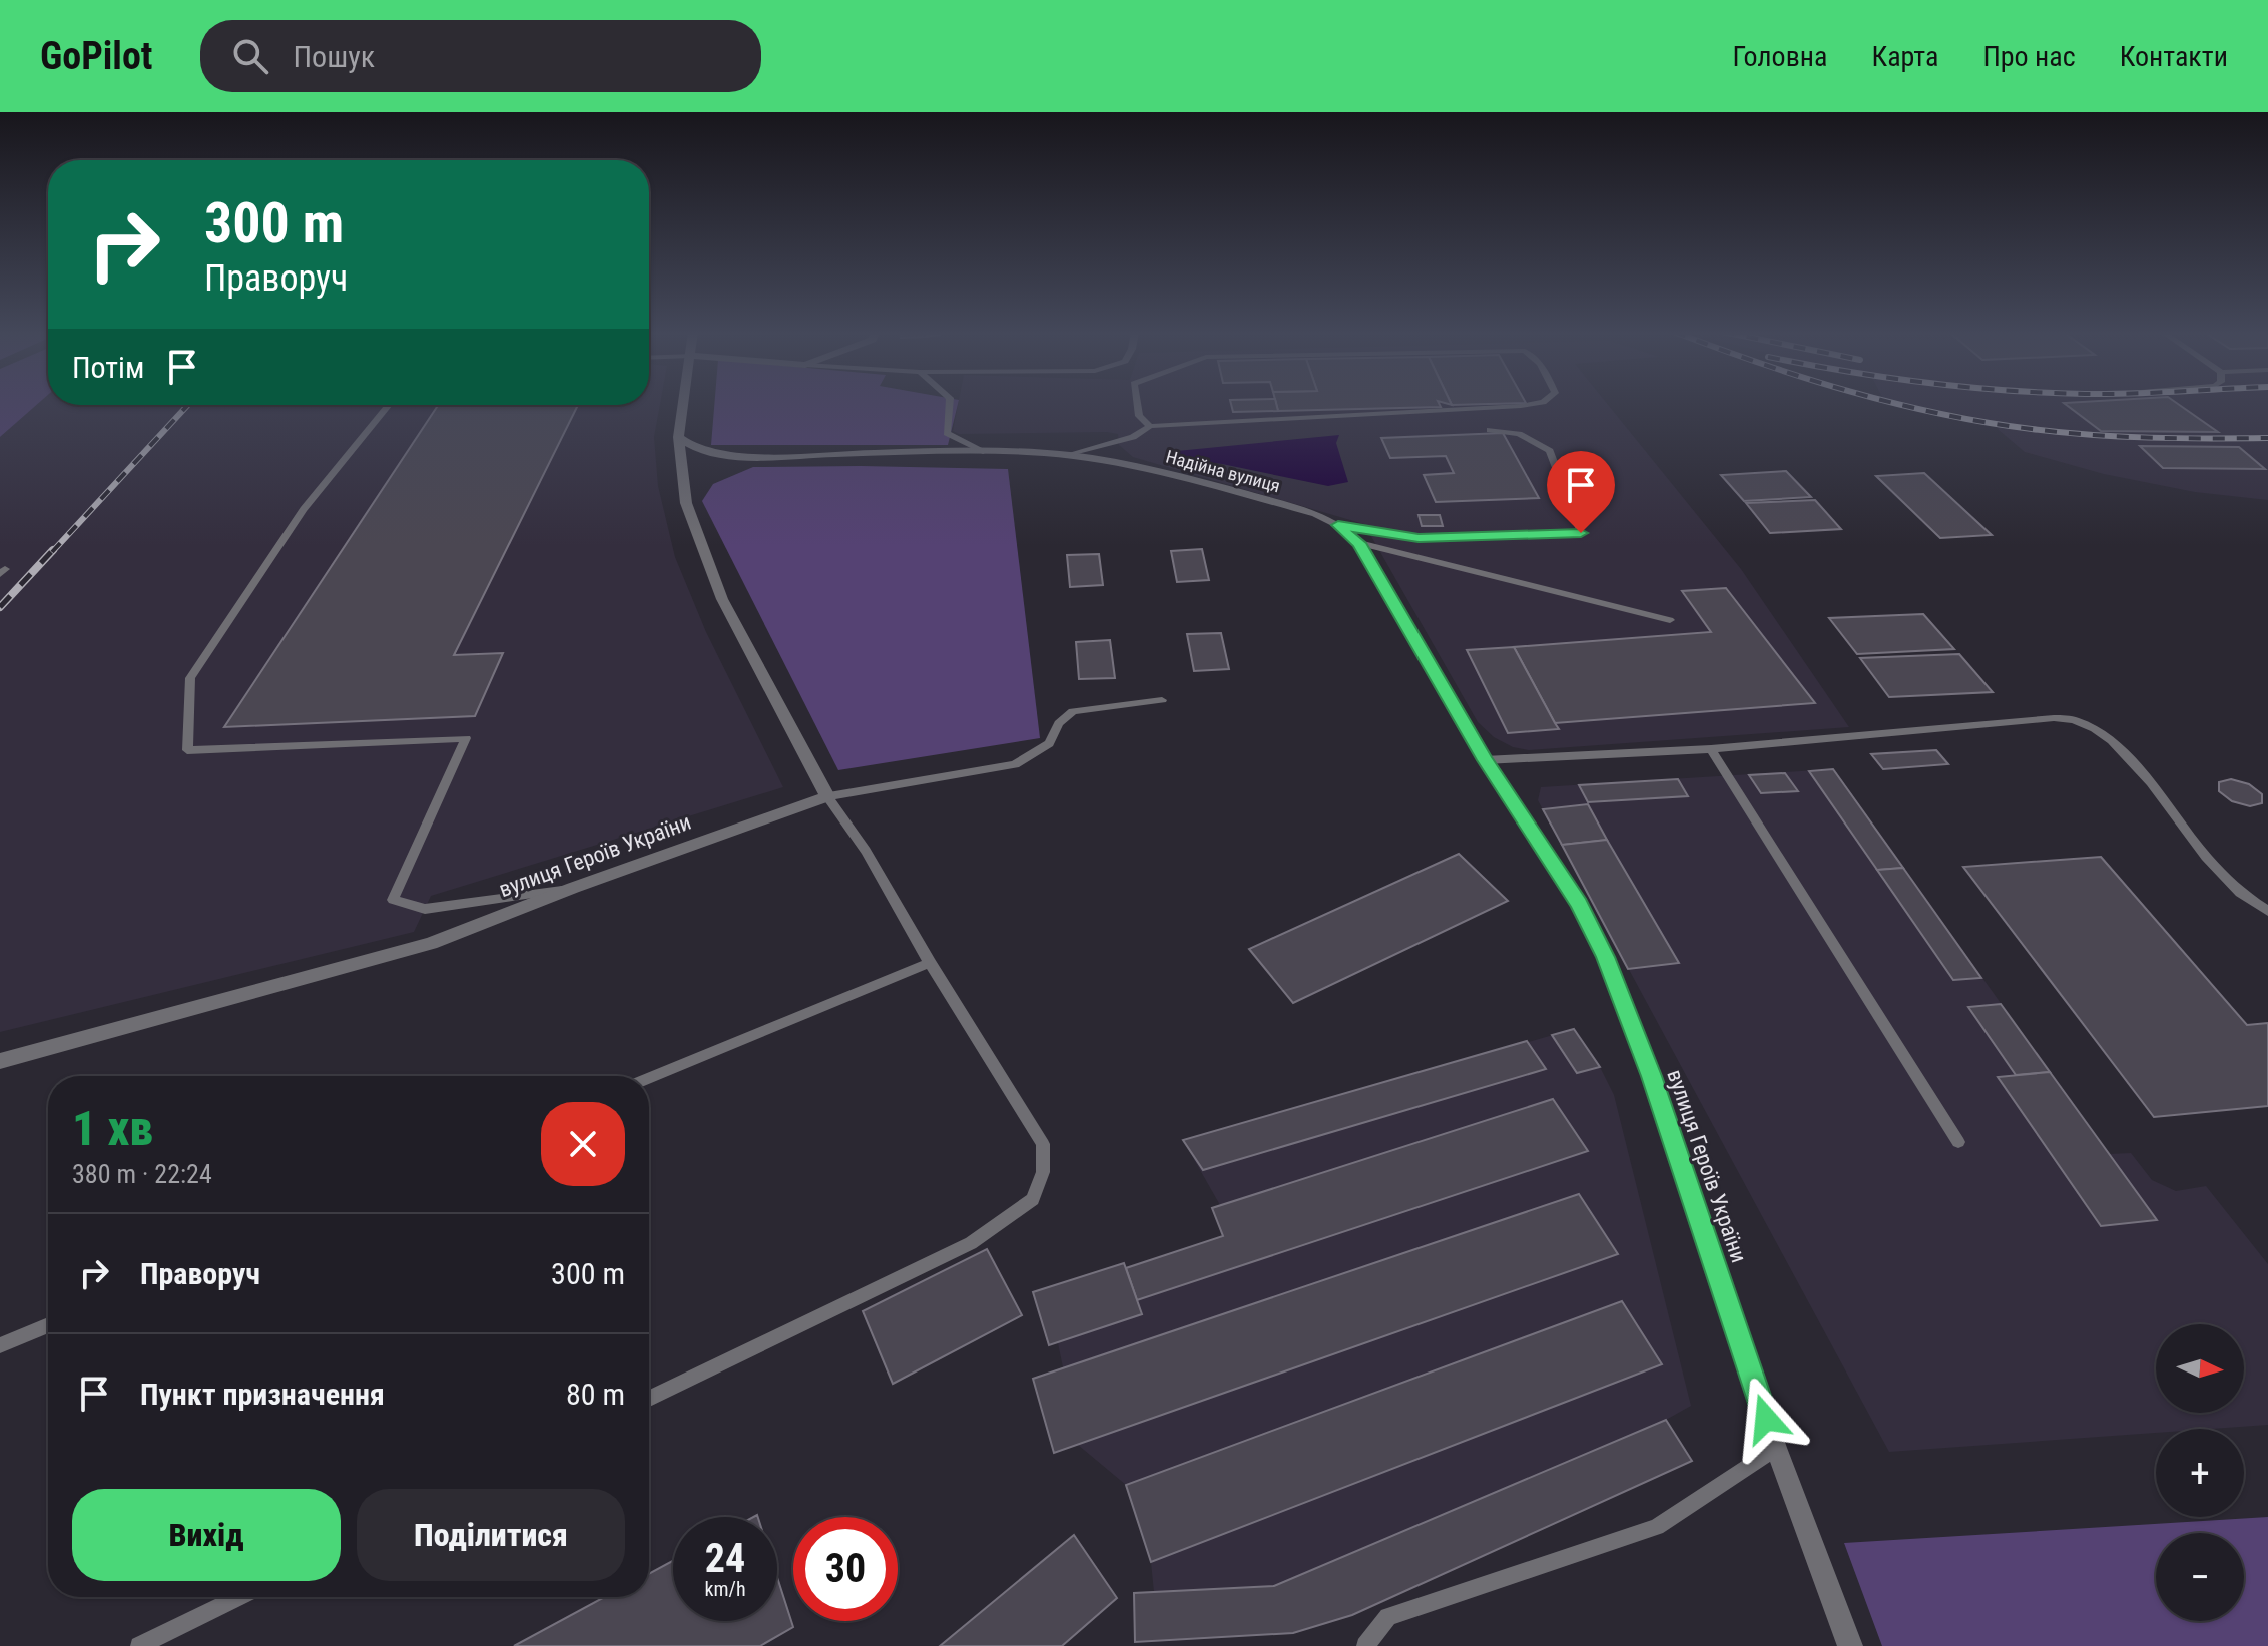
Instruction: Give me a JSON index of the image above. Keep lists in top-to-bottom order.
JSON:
{
  "streets": {
    "street": ["Надійна вулиця", "вулиця Героїв України"]
  },
  "crossings": [
    ["Надійна вулиця", "вулиця Героїв України"]
  ],
  "north": "right",
  "page": {
    "header": "GoPilot",
    "search": "Пошук",
    "nav": [
      "Головна",
      "Карта",
      "Про нас",
      "Контакти"
    ],
    "turn": ["300 m", "Праворуч"],
    "then": "Потім",
    "heading": ["1 хв", "380 m · 22:24"],
    "list": [
      {
        "name": "Праворуч",
        "value": "300 m"
      },
      {
        "name": "Пункт призначення",
        "value": "80 m"
      }
    ],
    "map_buttons": ["+", "−"],
    "buttons": ["Вихід", "Поділитися"],
    "speed": "24 km/h",
    "limit": "30"
  }
}
